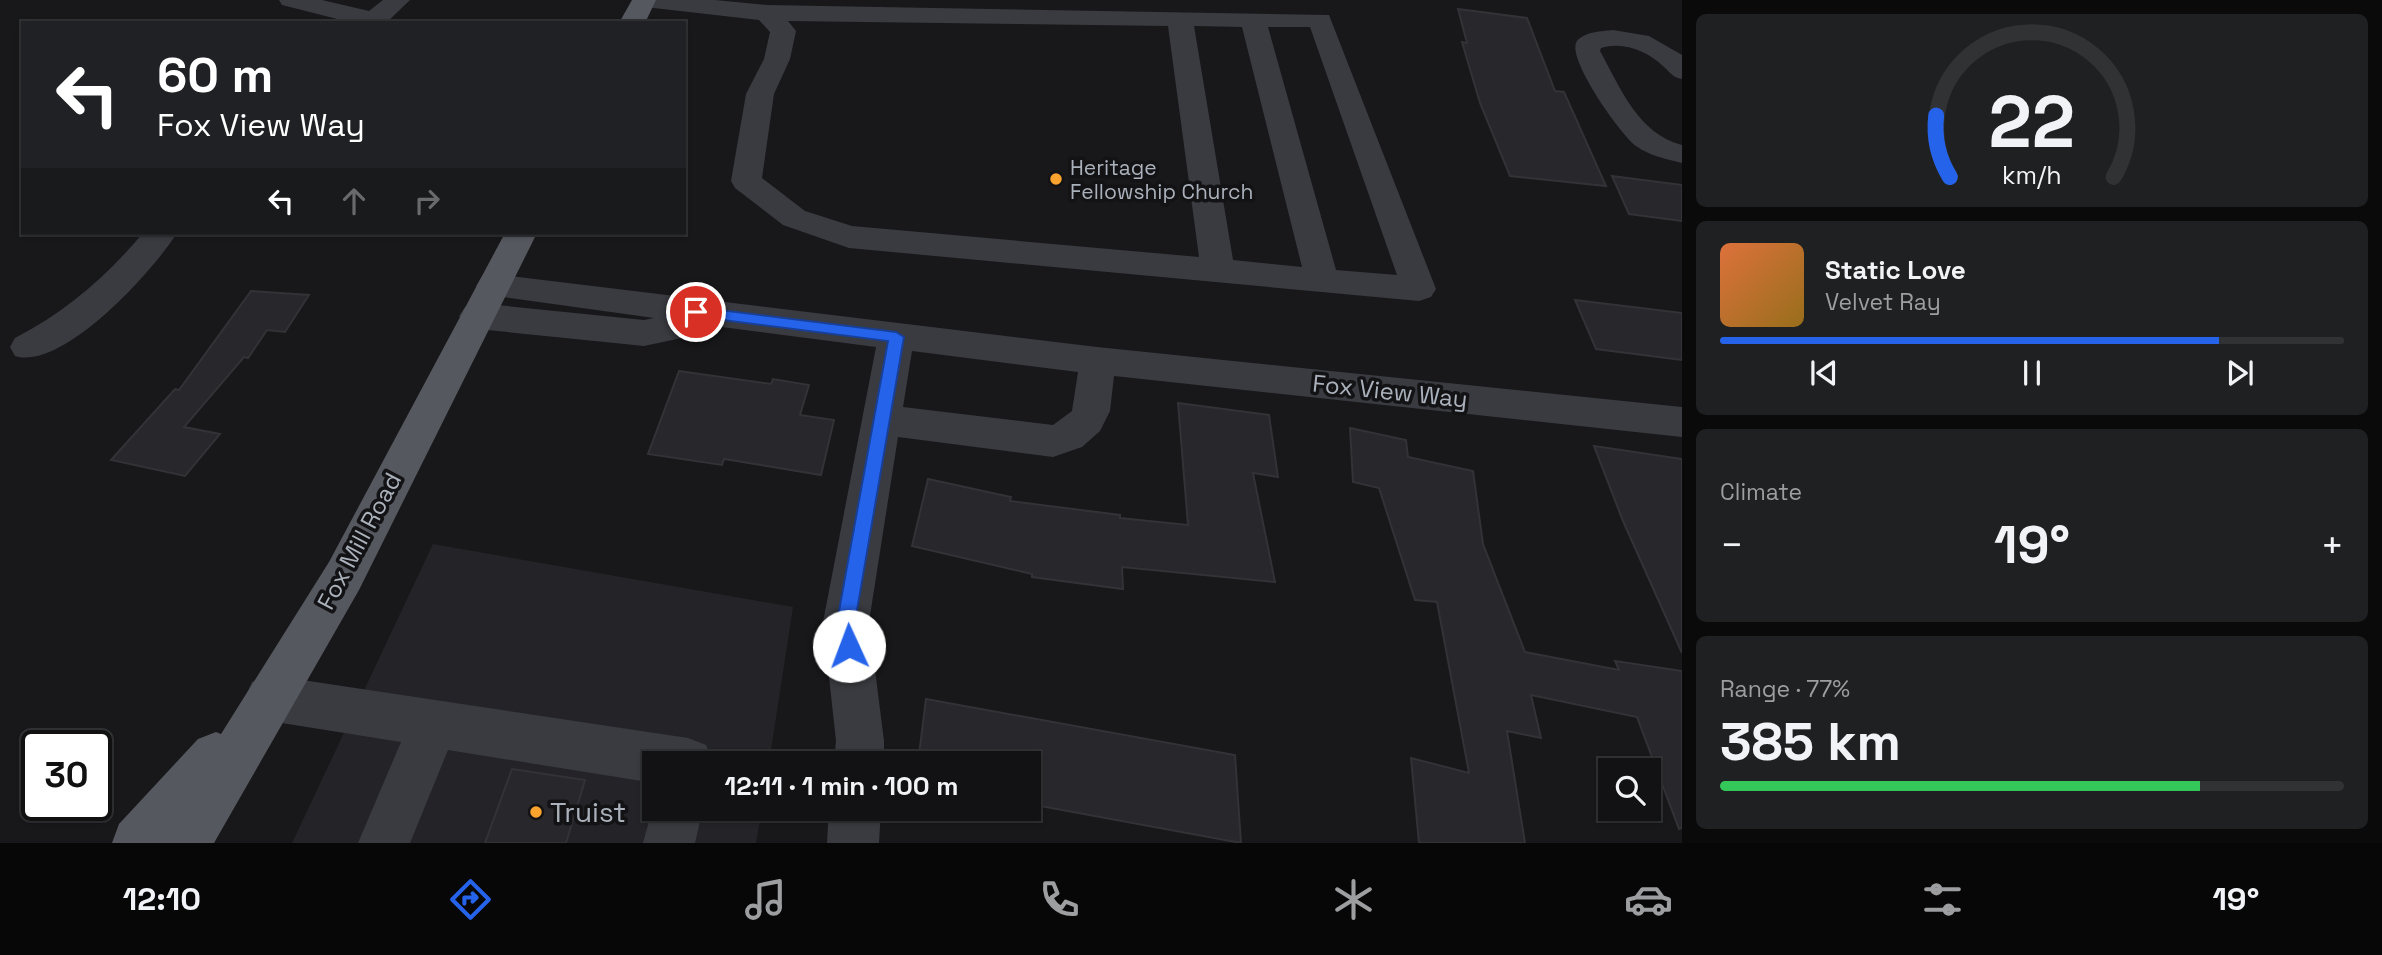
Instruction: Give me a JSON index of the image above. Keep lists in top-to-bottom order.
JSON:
{
  "streets": {
    "main road": ["Fox Mill Road"],
    "street": ["Fox View Way"]
  },
  "crossings": [
    ["Fox View Way", "Fox Mill Road"]
  ],
  "places": ["Heritage Fellowship Church", "Truist"],
  "page": {
    "turn": ["60 m", "Fox View Way"],
    "song": ["Static Love", "Velvet Ray"],
    "tile": [
      "Climate",
      ["Range · 77%", "385 km"]
    ],
    "heat": ["−", "19°", "+"],
    "limit": "30",
    "trip": "12:11 · 1 min · 100 m",
    "tabs": ["12:10", "19°"],
    "gauge": ["22", "km/h"]
  }
}
